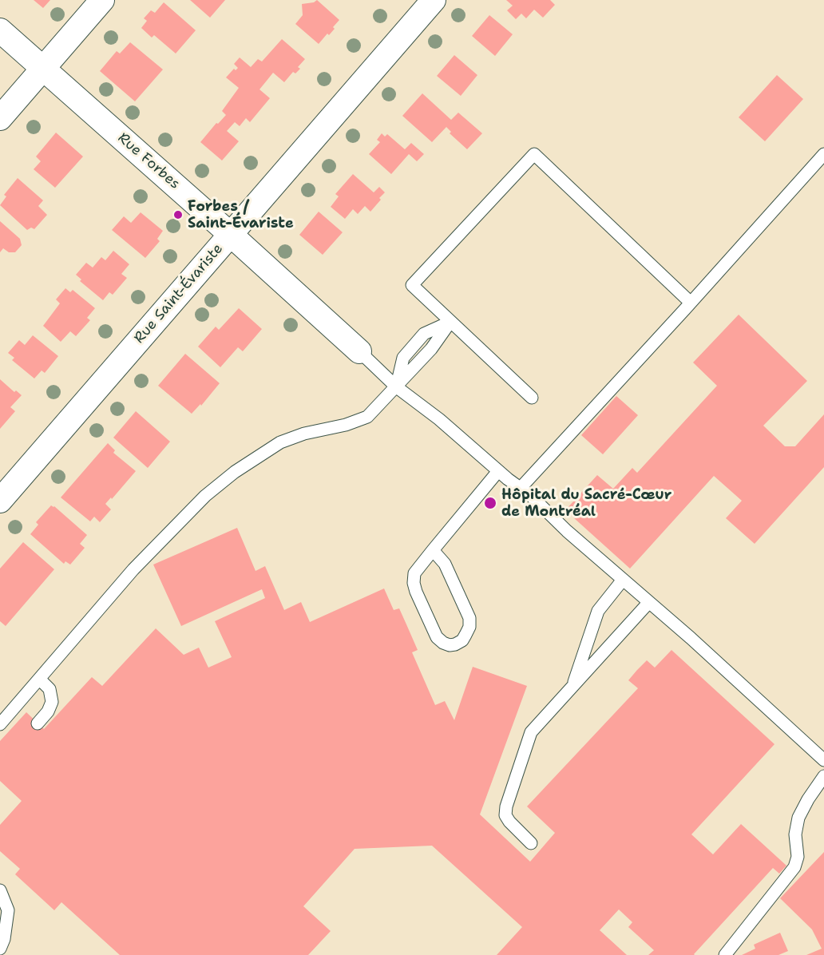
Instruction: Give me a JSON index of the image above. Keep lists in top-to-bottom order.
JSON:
{
  "streets": {
    "street": ["Rue Forbes", "Rue Saint-Évariste"]
  },
  "crossings": [
    ["Rue Forbes", "Rue Saint-Évariste"]
  ],
  "places": ["Forbes / Saint-Évariste", "Hôpital du Sacré-Cœur de Montréal"]
}
